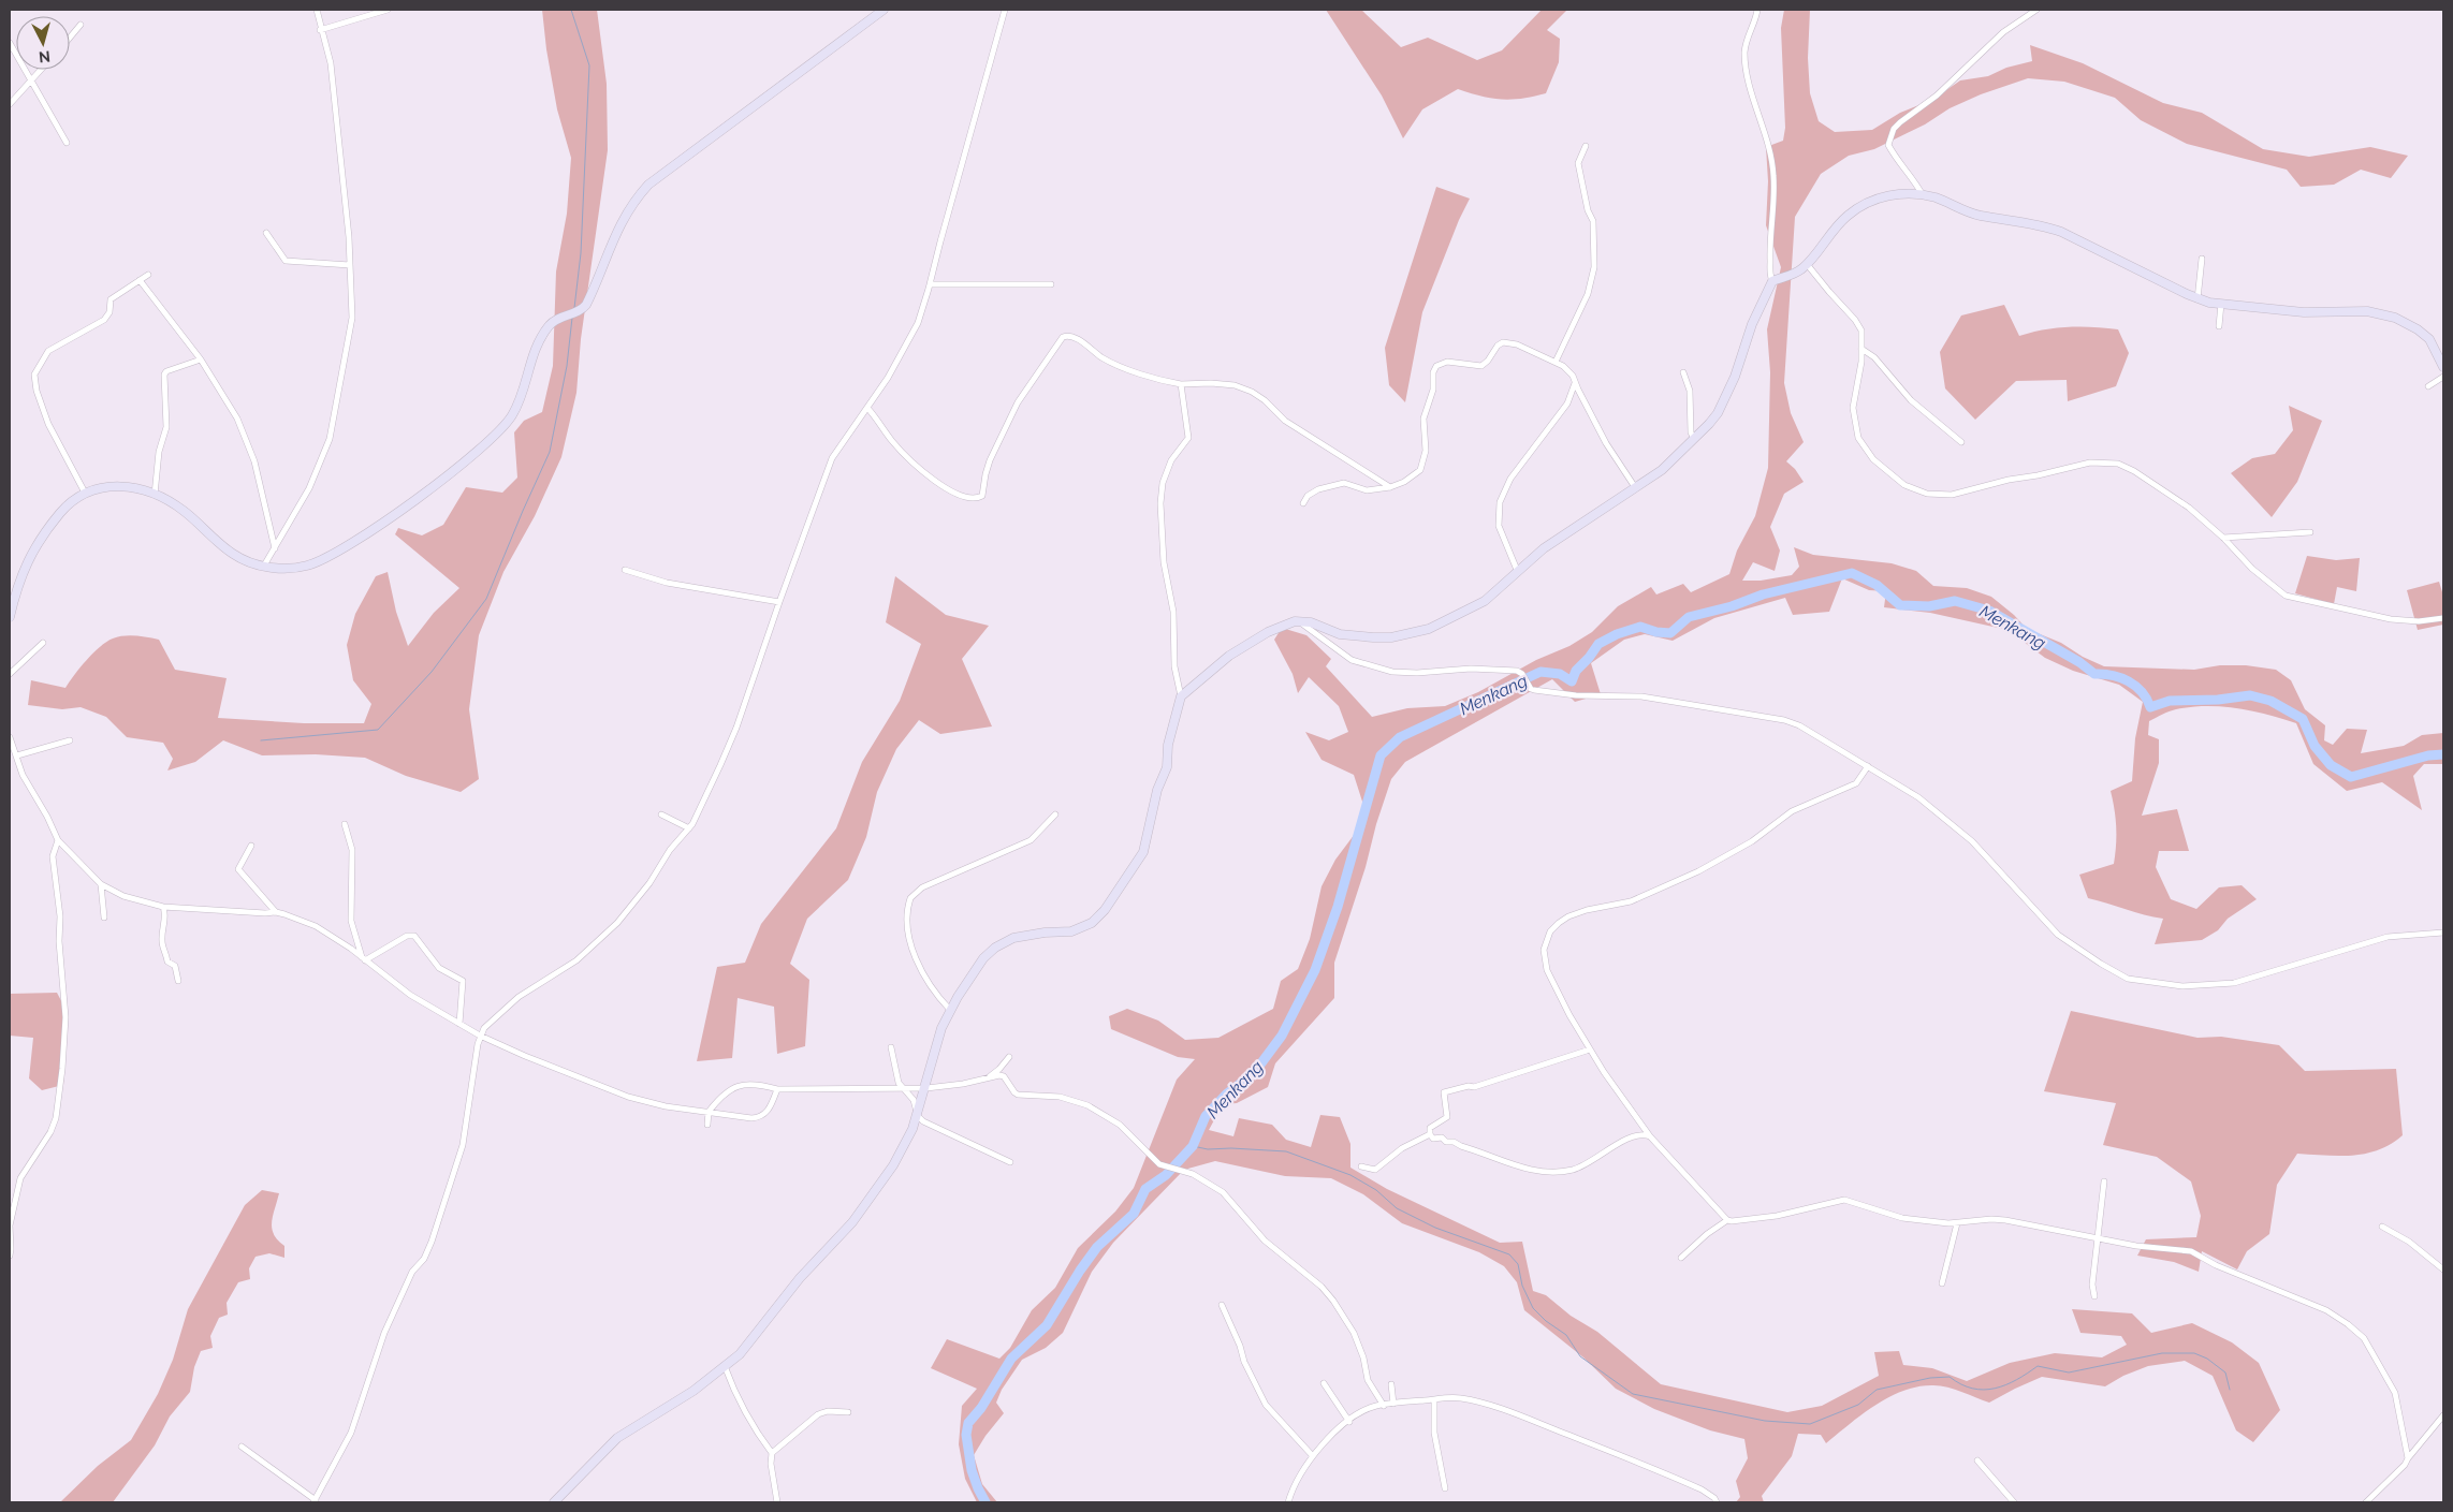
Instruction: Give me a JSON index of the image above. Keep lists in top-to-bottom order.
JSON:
{
  "water": ["Menkang"],
  "north": "bottom"
}
